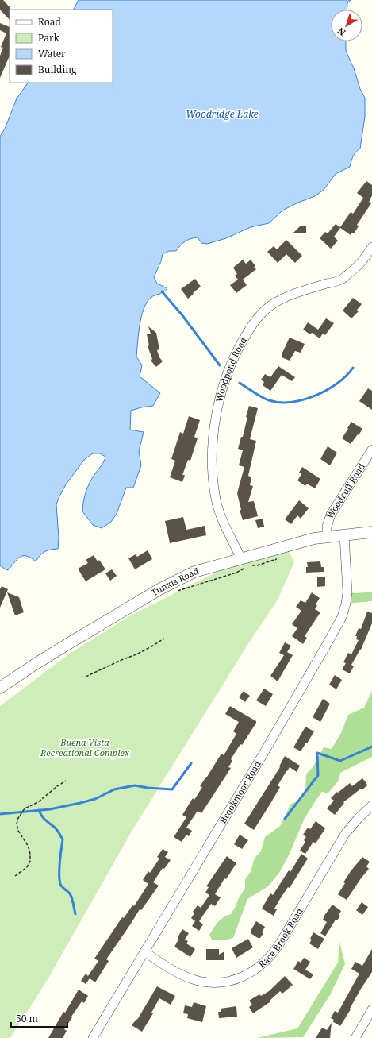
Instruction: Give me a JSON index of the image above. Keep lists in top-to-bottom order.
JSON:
{
  "streets": {
    "street": [
      "Woodpond Road",
      "Woodruff Road",
      "Tunxis Road",
      "Brookmoor Road",
      "Race Brook Road"
    ]
  },
  "crossings": [
    ["Woodpond Road", "Tunxis Road"],
    ["Woodruff Road", "Tunxis Road"],
    ["Tunxis Road", "Brookmoor Road"],
    ["Brookmoor Road", "Race Brook Road"]
  ],
  "water": ["Woodridge Lake"],
  "parks": ["Buena Vista Recreational Complex"],
  "legend": [
    "Road",
    "Park",
    "Water",
    "Building"
  ],
  "scale_bar": "50 m",
  "north": "bottom left"
}
